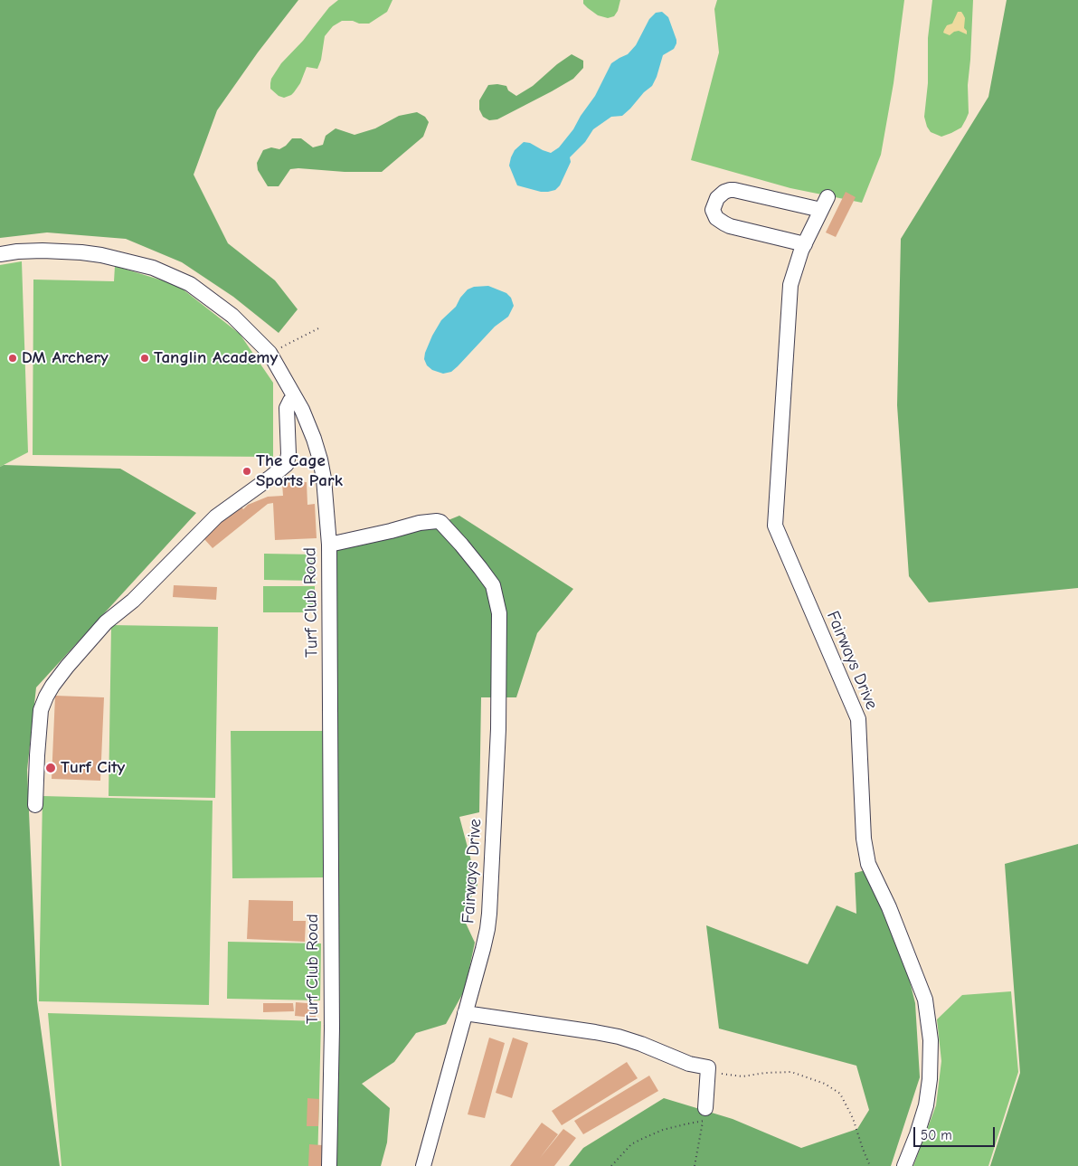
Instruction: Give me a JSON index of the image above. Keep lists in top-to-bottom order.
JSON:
{
  "streets": {
    "street": ["Turf Club Road", "Fairways Drive"]
  },
  "crossings": [
    ["Turf Club Road", "Fairways Drive"]
  ],
  "places": [
    "DM Archery",
    "Tanglin Academy",
    "The Cage Sports Park",
    "Turf City"
  ],
  "scale_bar": "50 m"
}
